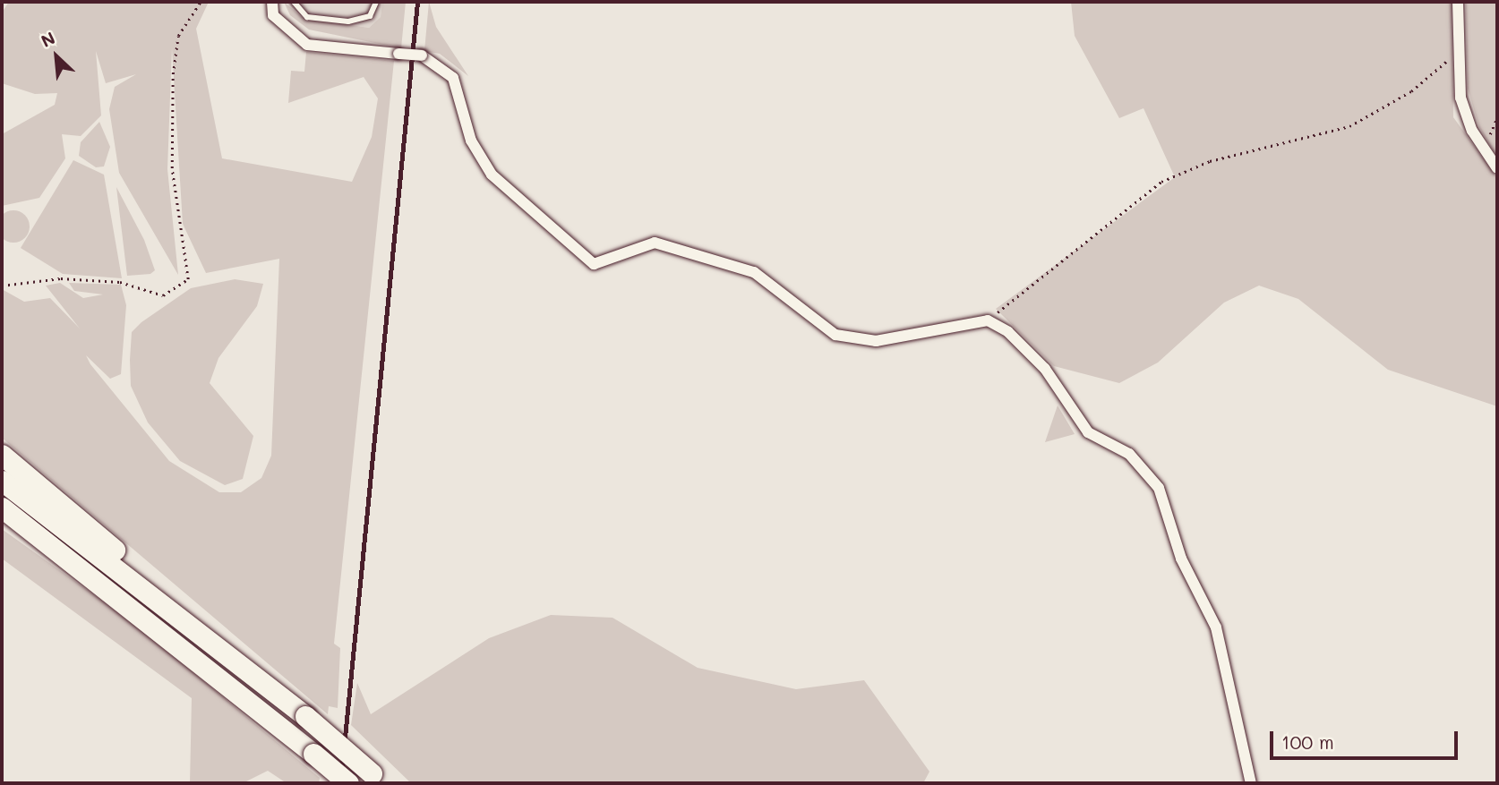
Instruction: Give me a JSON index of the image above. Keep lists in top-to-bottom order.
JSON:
{
  "scale_bar": "100 m",
  "north": "top left"
}
